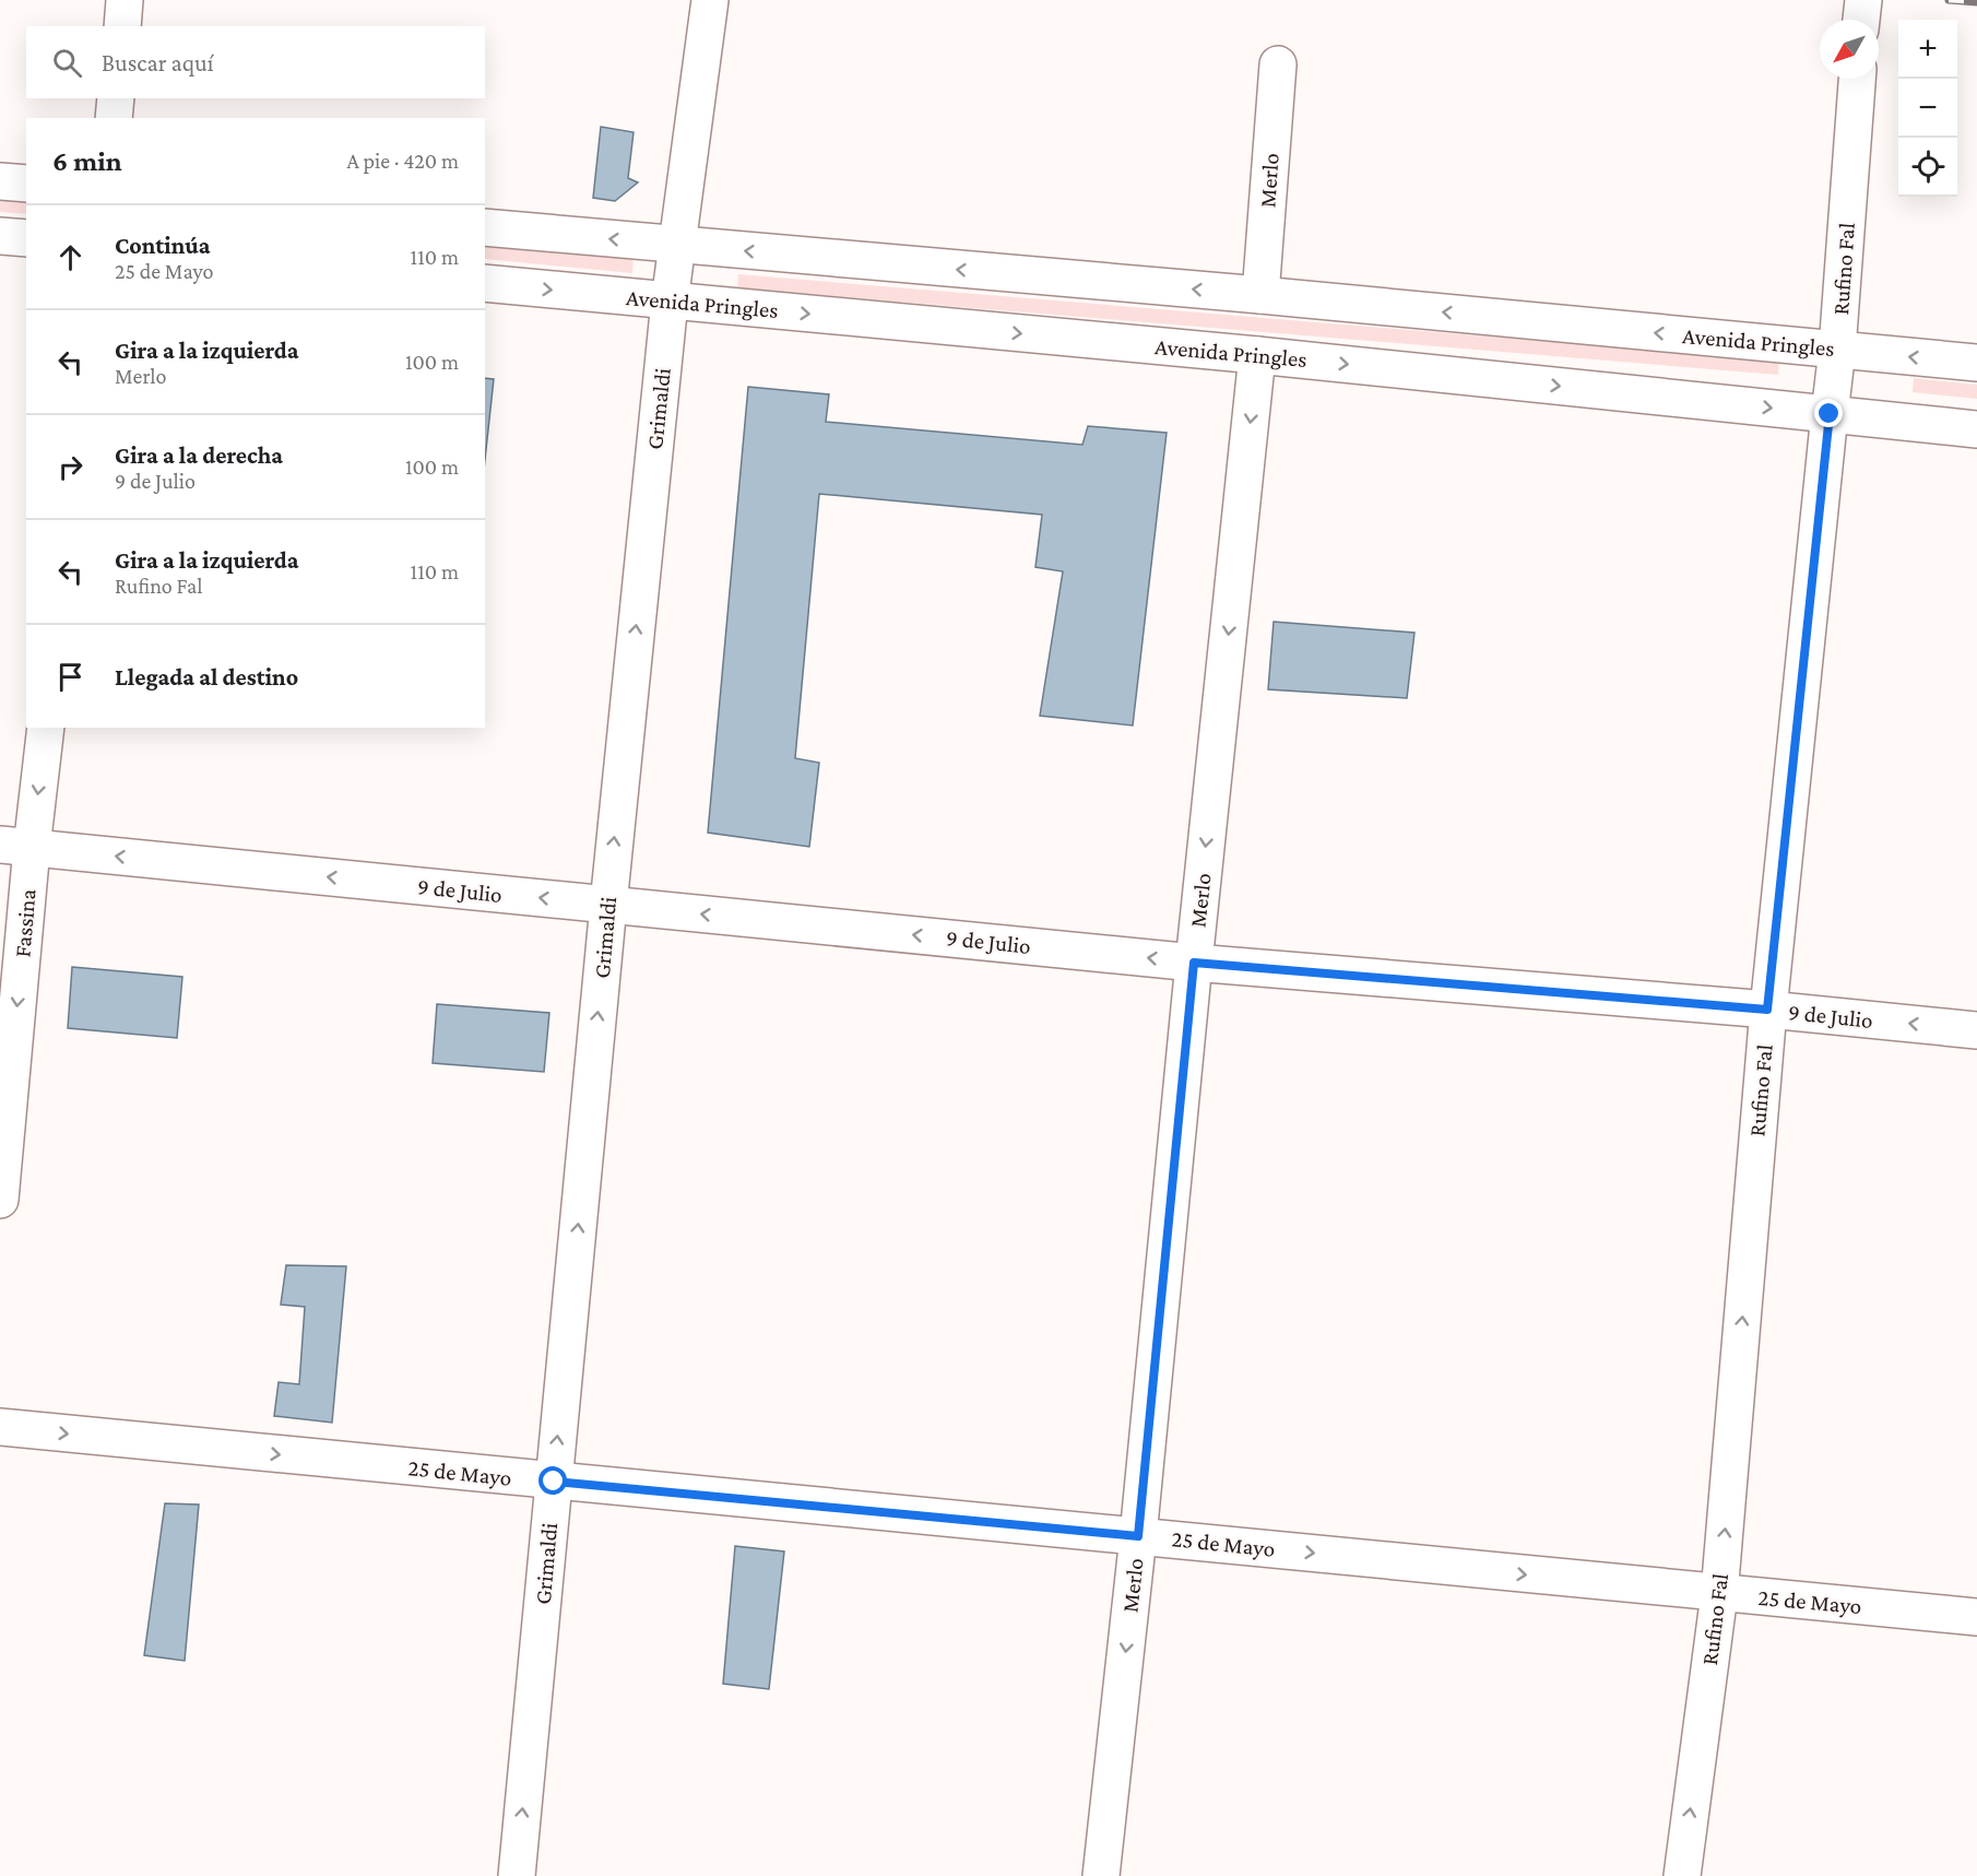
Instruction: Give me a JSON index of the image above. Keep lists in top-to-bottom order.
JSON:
{
  "streets": {
    "street": [
      "Merlo",
      "Rufino Fal",
      "Avenida Pringles",
      "Grimaldi",
      "9 de Julio",
      "Fassina",
      "25 de Mayo"
    ]
  },
  "crossings": [
    ["Merlo", "Avenida Pringles"],
    ["Merlo", "9 de Julio"],
    ["Merlo", "25 de Mayo"],
    ["Rufino Fal", "Avenida Pringles"],
    ["Rufino Fal", "9 de Julio"],
    ["Rufino Fal", "25 de Mayo"],
    ["Avenida Pringles", "Grimaldi"],
    ["Grimaldi", "9 de Julio"],
    ["Grimaldi", "25 de Mayo"],
    ["9 de Julio", "Fassina"]
  ],
  "one_way": [
    "Merlo",
    "Rufino Fal",
    "Grimaldi",
    "9 de Julio",
    "Fassina",
    "25 de Mayo"
  ],
  "north": "bottom left",
  "page": {
    "map_buttons": ["+", "−"],
    "search": "Buscar aquí",
    "heading": ["6 min", "A pie · 420 m"],
    "list": [
      ["Continúa", "25 de Mayo", "110 m"],
      ["Gira a la izquierda", "Merlo", "100 m"],
      ["Gira a la derecha", "9 de Julio", "100 m"],
      ["Gira a la izquierda", "Rufino Fal", "110 m"],
      "Llegada al destino"
    ]
  }
}
